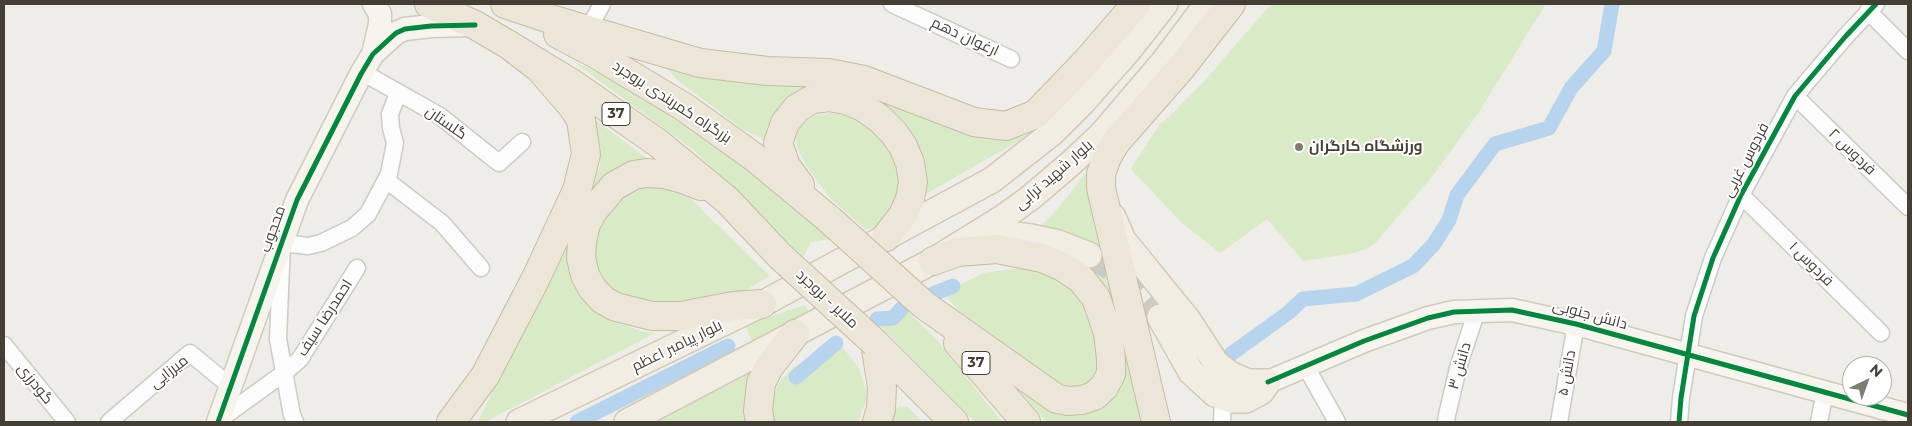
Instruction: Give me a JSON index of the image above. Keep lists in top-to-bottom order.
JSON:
{
  "streets": {
    "highway": ["بزرگراه کمربندی بروجرد", "37", "ملایر - بروجرد"],
    "main road": ["بلوار شهید ترابی", "بلوار پیامبر اعظم"],
    "street": [
      "ارغوان دهم",
      "گلستان",
      "فردوس ۲",
      "فردوس غربی",
      "محجوب",
      "فردوس ۱",
      "دانش جنوبی",
      "احمدرضا سیف",
      "دانش ۳",
      "میرزایی",
      "دانش ۵",
      "گودرزی"
    ]
  },
  "crossings": [
    ["بزرگراه کمربندی بروجرد", "37"],
    ["37", "ملایر - بروجرد"],
    ["گلستان", "محجوب"],
    ["فردوس ۲", "فردوس غربی"],
    ["فردوس غربی", "فردوس ۱"],
    ["فردوس غربی", "دانش جنوبی"],
    ["محجوب", "احمدرضا سیف"],
    ["محجوب", "میرزایی"],
    ["دانش جنوبی", "دانش ۳"],
    ["دانش جنوبی", "دانش ۵"]
  ],
  "places": ["ورزشگاه کارگران"],
  "north": "top right"
}
